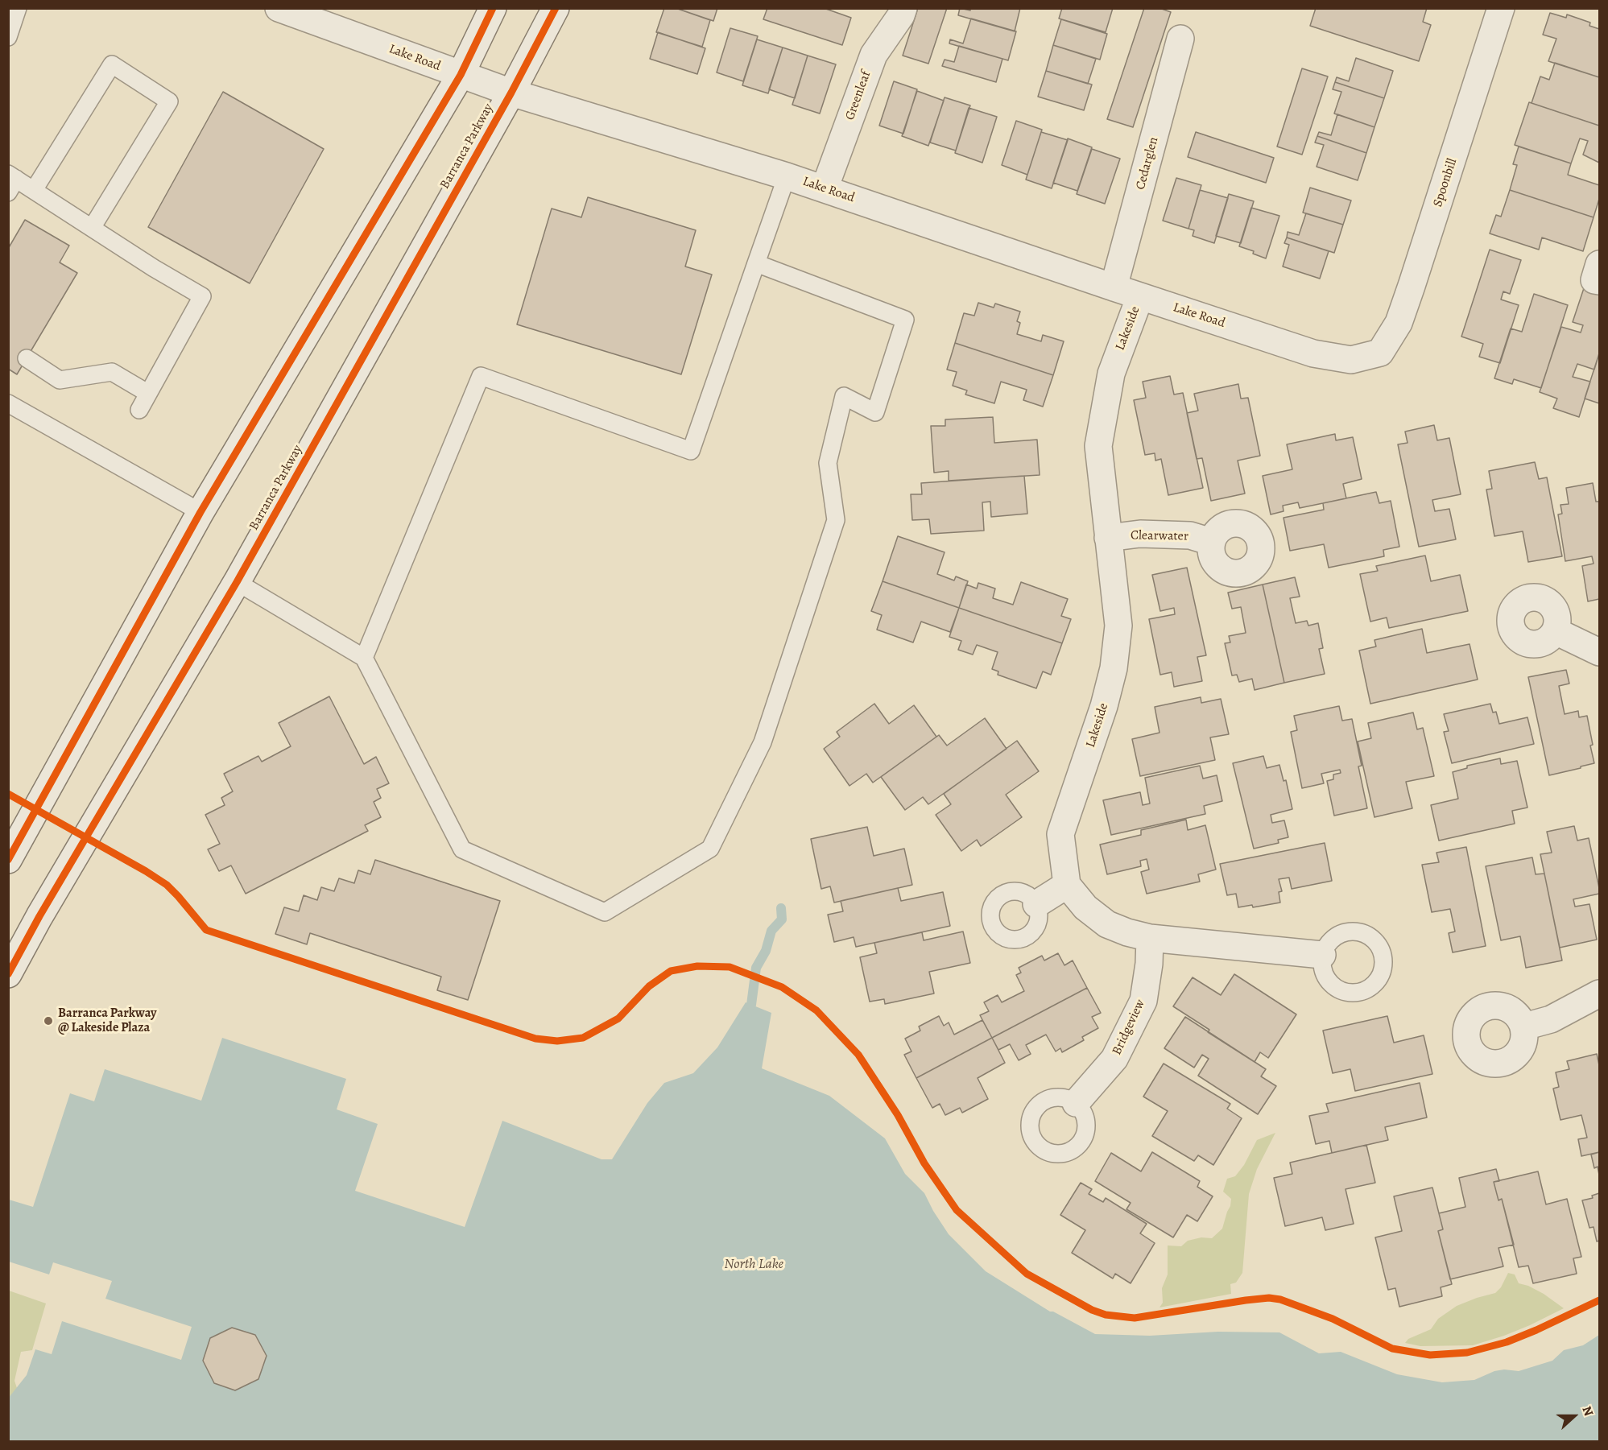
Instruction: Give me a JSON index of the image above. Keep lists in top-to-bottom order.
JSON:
{
  "streets": {
    "street": [
      "Lake Road",
      "Greenleaf",
      "Barranca Parkway",
      "Cedarglen",
      "Spoonbill",
      "Lakeside",
      "Clearwater",
      "Bridgeview"
    ]
  },
  "crossings": [
    ["Lake Road", "Greenleaf"],
    ["Lake Road", "Barranca Parkway"],
    ["Lake Road", "Cedarglen"],
    ["Lake Road", "Spoonbill"],
    ["Lake Road", "Lakeside"],
    ["Lakeside", "Clearwater"]
  ],
  "water": ["North Lake"],
  "places": ["Barranca Parkway @ Lakeside Plaza"],
  "north": "right"
}
